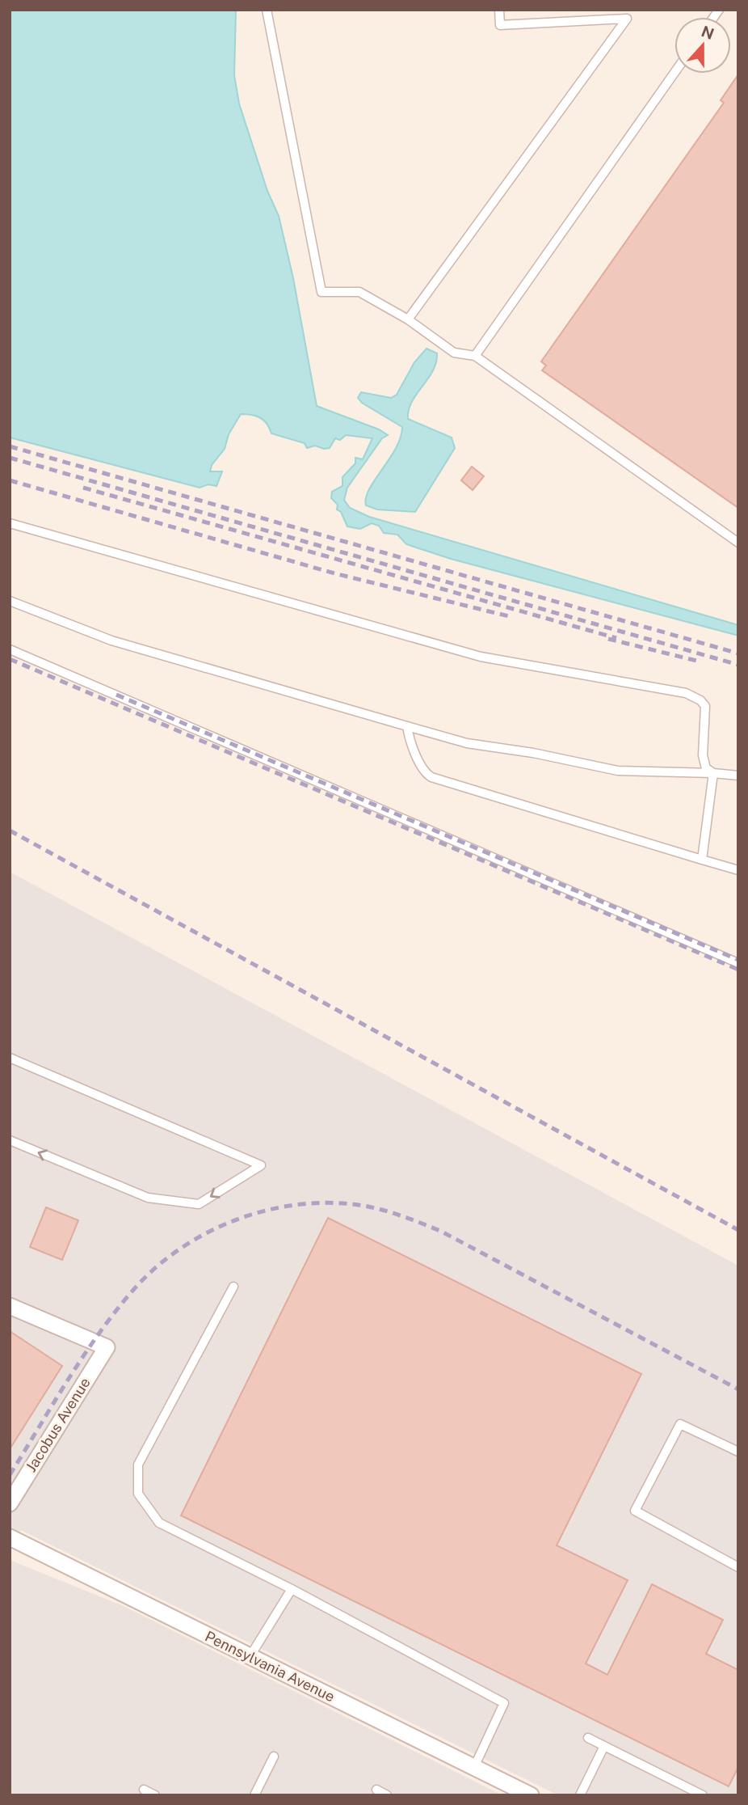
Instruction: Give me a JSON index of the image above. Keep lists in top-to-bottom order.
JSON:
{
  "streets": {
    "street": ["Jacobus Avenue", "Pennsylvania Avenue"]
  },
  "north": "top"
}
